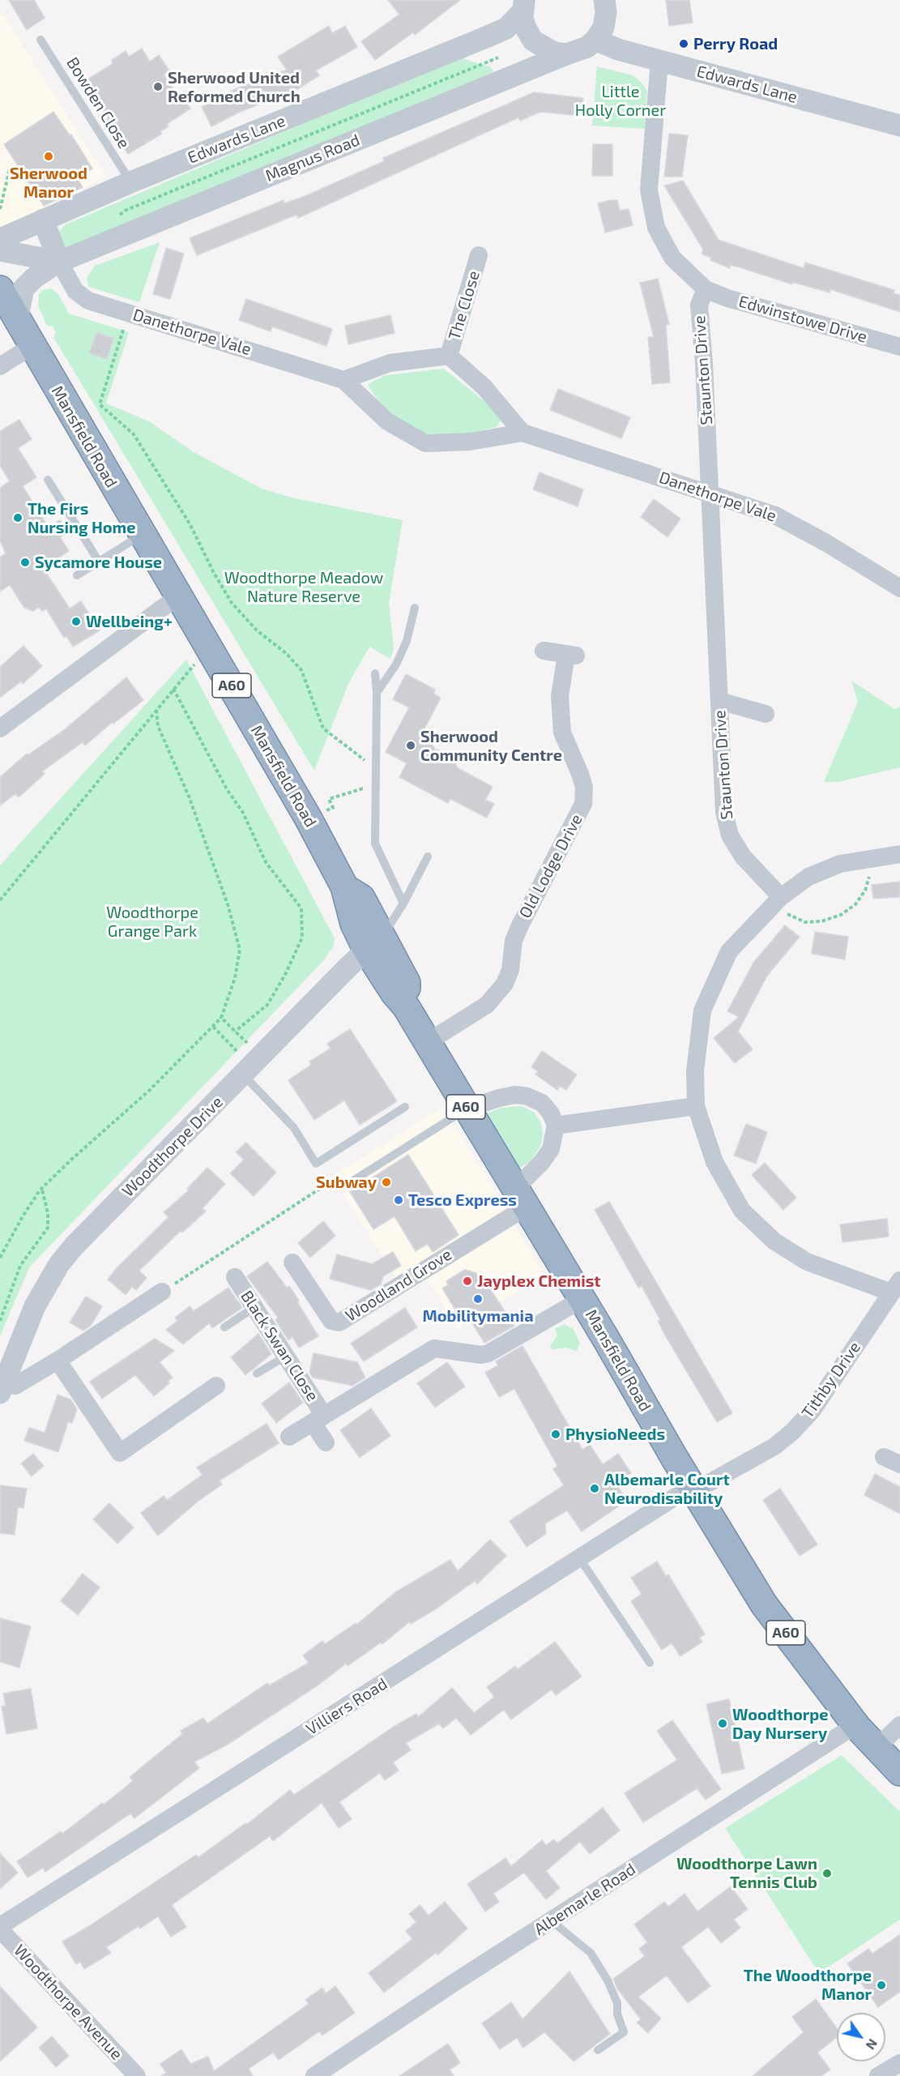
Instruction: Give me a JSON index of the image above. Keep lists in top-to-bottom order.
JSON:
{
  "streets": {
    "highway": ["Mansfield Road", "A60"],
    "street": [
      "Edwards Lane",
      "Magnus Road",
      "The Close",
      "Edwinstowe Drive",
      "Danethorpe Vale",
      "Staunton Drive",
      "Old Lodge Drive",
      "Woodthorpe Drive",
      "Woodland Grove",
      "Black Swan Close",
      "Tithby Drive",
      "Villiers Road",
      "Albemarle Road",
      "Woodthorpe Avenue"
    ],
    "lane": ["Bowden Close"]
  },
  "crossings": [
    ["Edwards Lane", "Bowden Close"],
    ["Edwards Lane", "Magnus Road"],
    ["Magnus Road", "Danethorpe Vale"],
    ["Magnus Road", "Mansfield Road"],
    ["Edwinstowe Drive", "Staunton Drive"],
    ["Danethorpe Vale", "Staunton Drive"],
    ["Mansfield Road", "Old Lodge Drive"],
    ["Mansfield Road", "Woodthorpe Drive"],
    ["Mansfield Road", "Woodland Grove"],
    ["Mansfield Road", "Black Swan Close"],
    ["Mansfield Road", "Tithby Drive"],
    ["Mansfield Road", "Villiers Road"],
    ["Mansfield Road", "Albemarle Road"],
    ["Tithby Drive", "Villiers Road"],
    ["Villiers Road", "Woodthorpe Avenue"]
  ],
  "parks": ["Little Holly Corner", "Woodthorpe Meadow Nature Reserve", "Woodthorpe Grange Park"],
  "places": [
    "Perry Road",
    "Sherwood United Reformed Church",
    "Sherwood Manor",
    "The Firs Nursing Home",
    "Sycamore House",
    "Wellbeing+",
    "Sherwood Community Centre",
    "Subway",
    "Tesco Express",
    "Jayplex Chemist",
    "Mobilitymania",
    "PhysioNeeds",
    "Albemarle Court Neurodisability",
    "Woodthorpe Day Nursery",
    "Woodthorpe Lawn Tennis Club",
    "The Woodthorpe Manor"
  ],
  "north": "bottom right"
}
